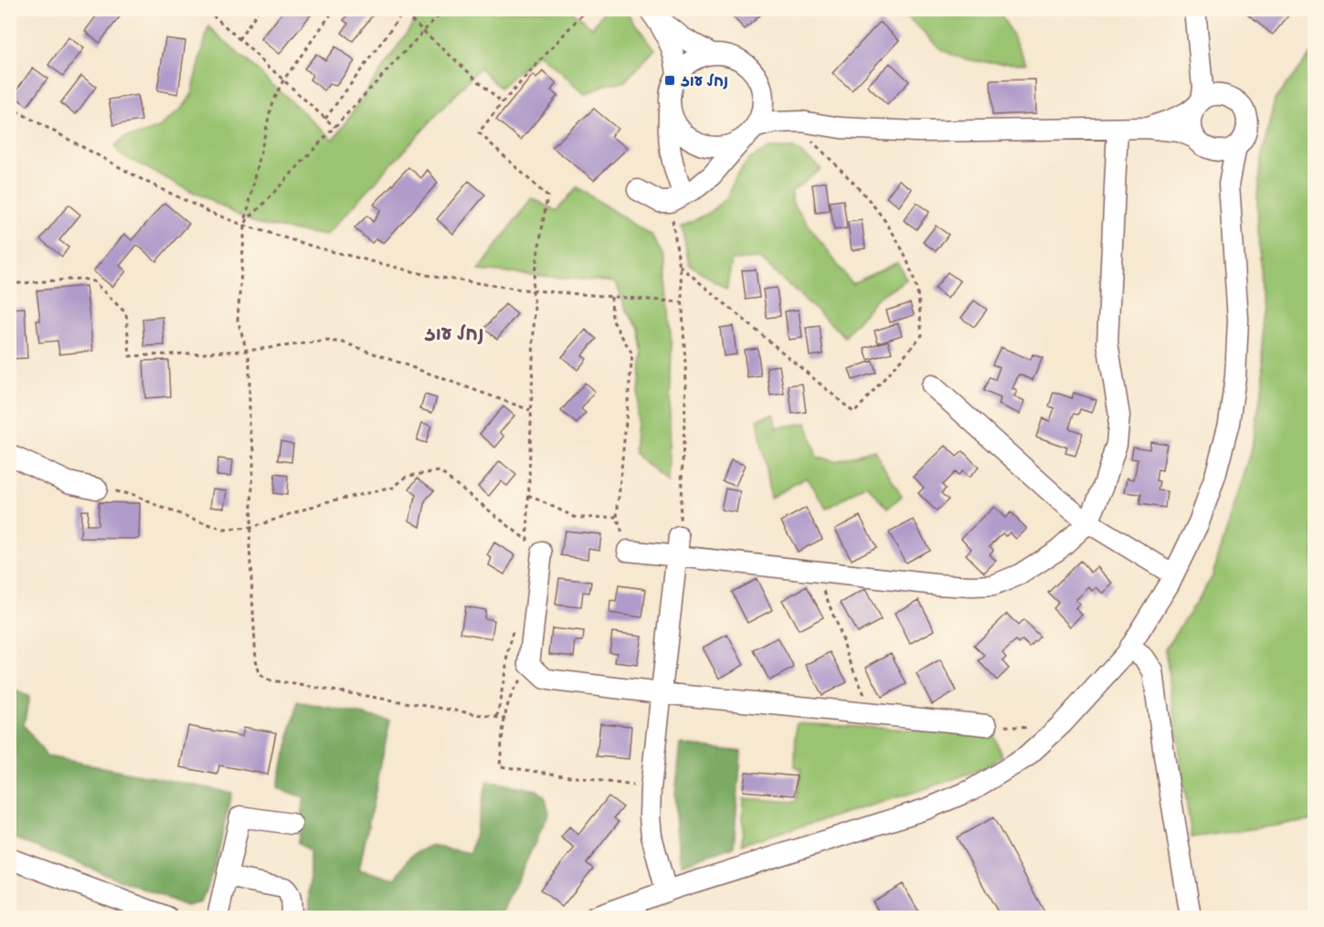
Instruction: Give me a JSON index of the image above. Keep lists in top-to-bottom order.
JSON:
{
  "districts": ["נחל עוז"],
  "places": {
    "transit": ["נחל עוז"]
  }
}
